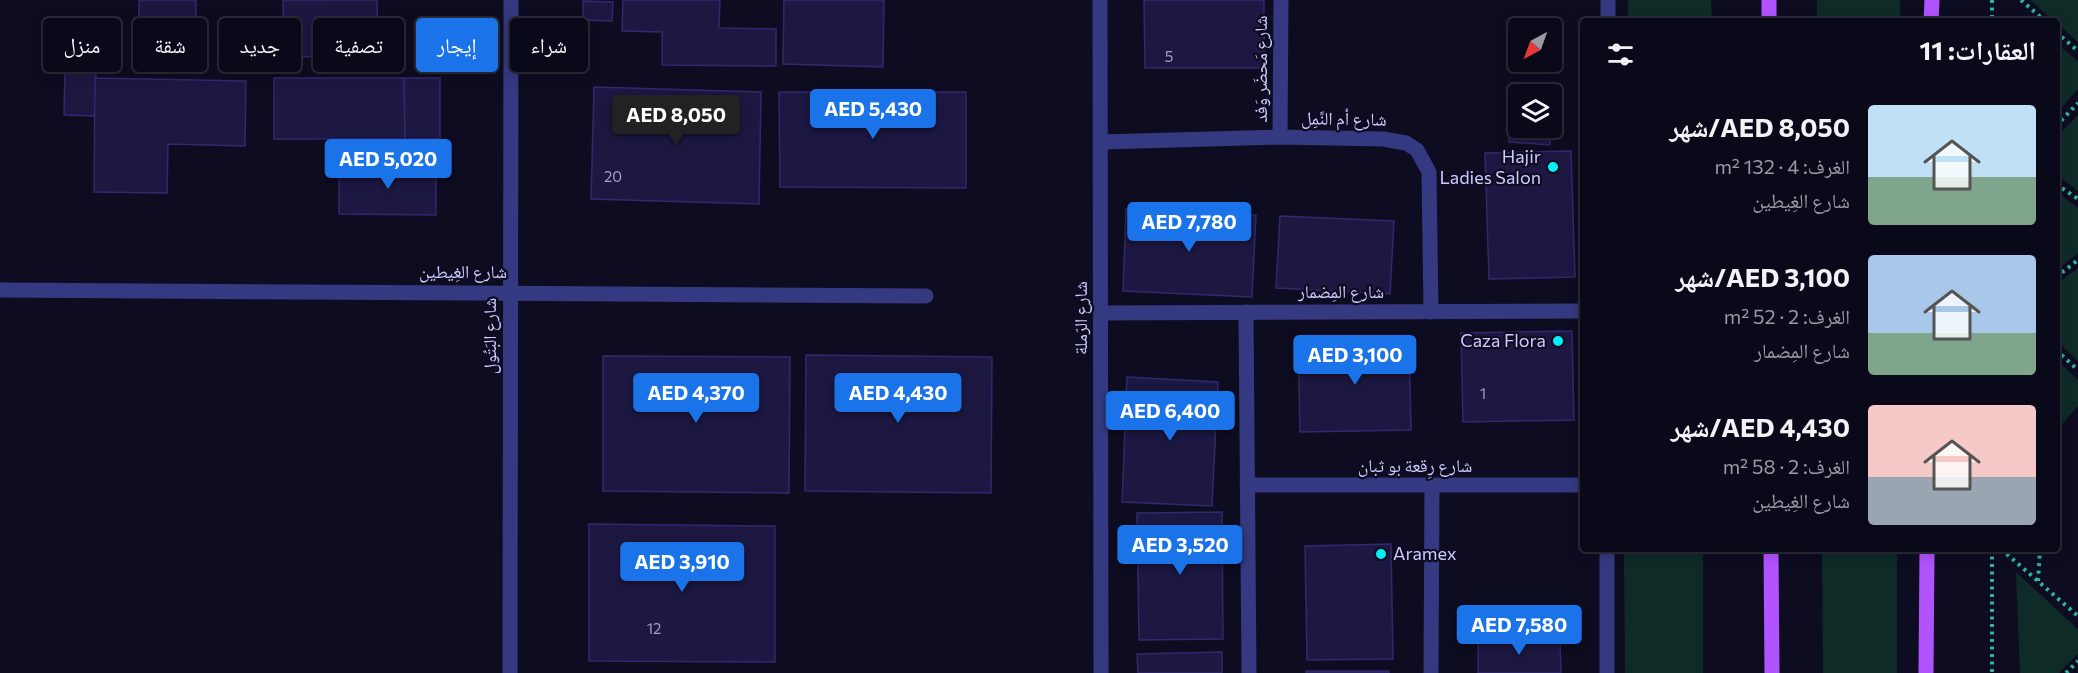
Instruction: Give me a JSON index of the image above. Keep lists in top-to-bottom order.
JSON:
{
  "streets": {
    "street": [
      "شارع مَحضَر وَفد",
      "شارع أم النَّمِل",
      "شارع الغِيطين",
      "شارع المِضمار",
      "شارع الرّملة",
      "شارع البَتُول",
      "شارع رِقعة بو ثبان"
    ]
  },
  "crossings": [
    ["شارع مَحضَر وَفد", "شارع أم النَّمِل"],
    ["شارع أم النَّمِل", "شارع المِضمار"],
    ["شارع أم النَّمِل", "شارع الرّملة"],
    ["شارع الغِيطين", "شارع البَتُول"],
    ["شارع المِضمار", "شارع الرّملة"]
  ],
  "places": ["Hajir Ladies Salon", "Caza Flora", "Aramex"],
  "house_numbers": [
    "5",
    "20",
    "1",
    "12"
  ],
  "north": "bottom left",
  "page": {
    "chip": [
      "شراء",
      "إيجار",
      "تصفية",
      "جديد",
      "شقة",
      "منزل"
    ],
    "heading": "العقارات: 11",
    "price": [
      "AED 5,430",
      "AED 8,050",
      "AED 5,020",
      "AED 7,780",
      "AED 3,100",
      "AED 4,370",
      "AED 4,430",
      "AED 6,400",
      "AED 3,520",
      "AED 3,910",
      "AED 7,580"
    ],
    "list": [
      {
        "name": "AED 8,050/شهر",
        "note": "الغرف: 4 · 132 m² · شارع الغِيطين"
      },
      {
        "name": "AED 3,100/شهر",
        "note": "الغرف: 2 · 52 m² · شارع المِضمار"
      },
      {
        "name": "AED 4,430/شهر",
        "note": "الغرف: 2 · 58 m² · شارع الغِيطين"
      }
    ]
  }
}
